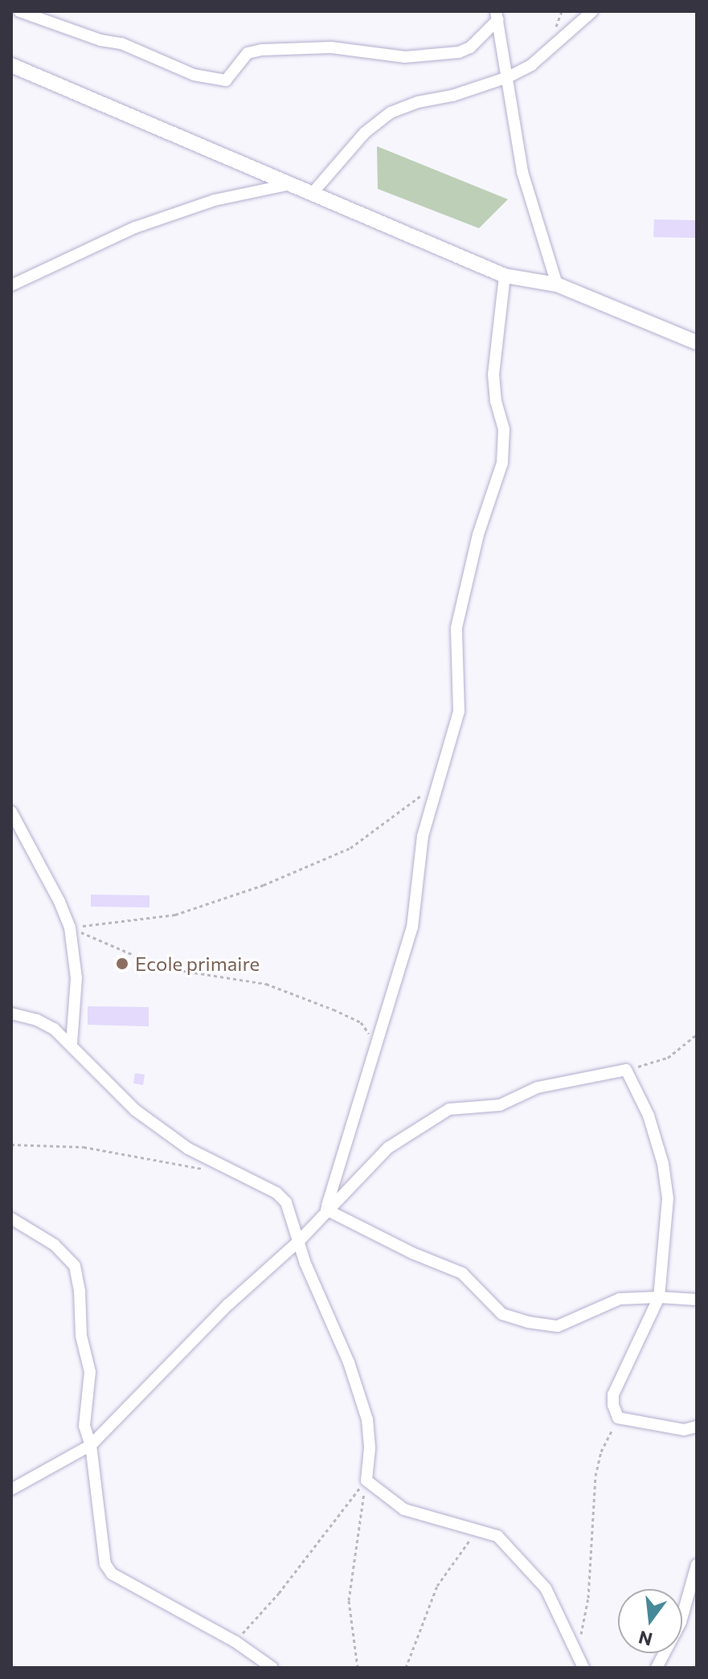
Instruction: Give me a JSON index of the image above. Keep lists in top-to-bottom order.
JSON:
{
  "places": ["Ecole primaire"],
  "north": "bottom"
}
